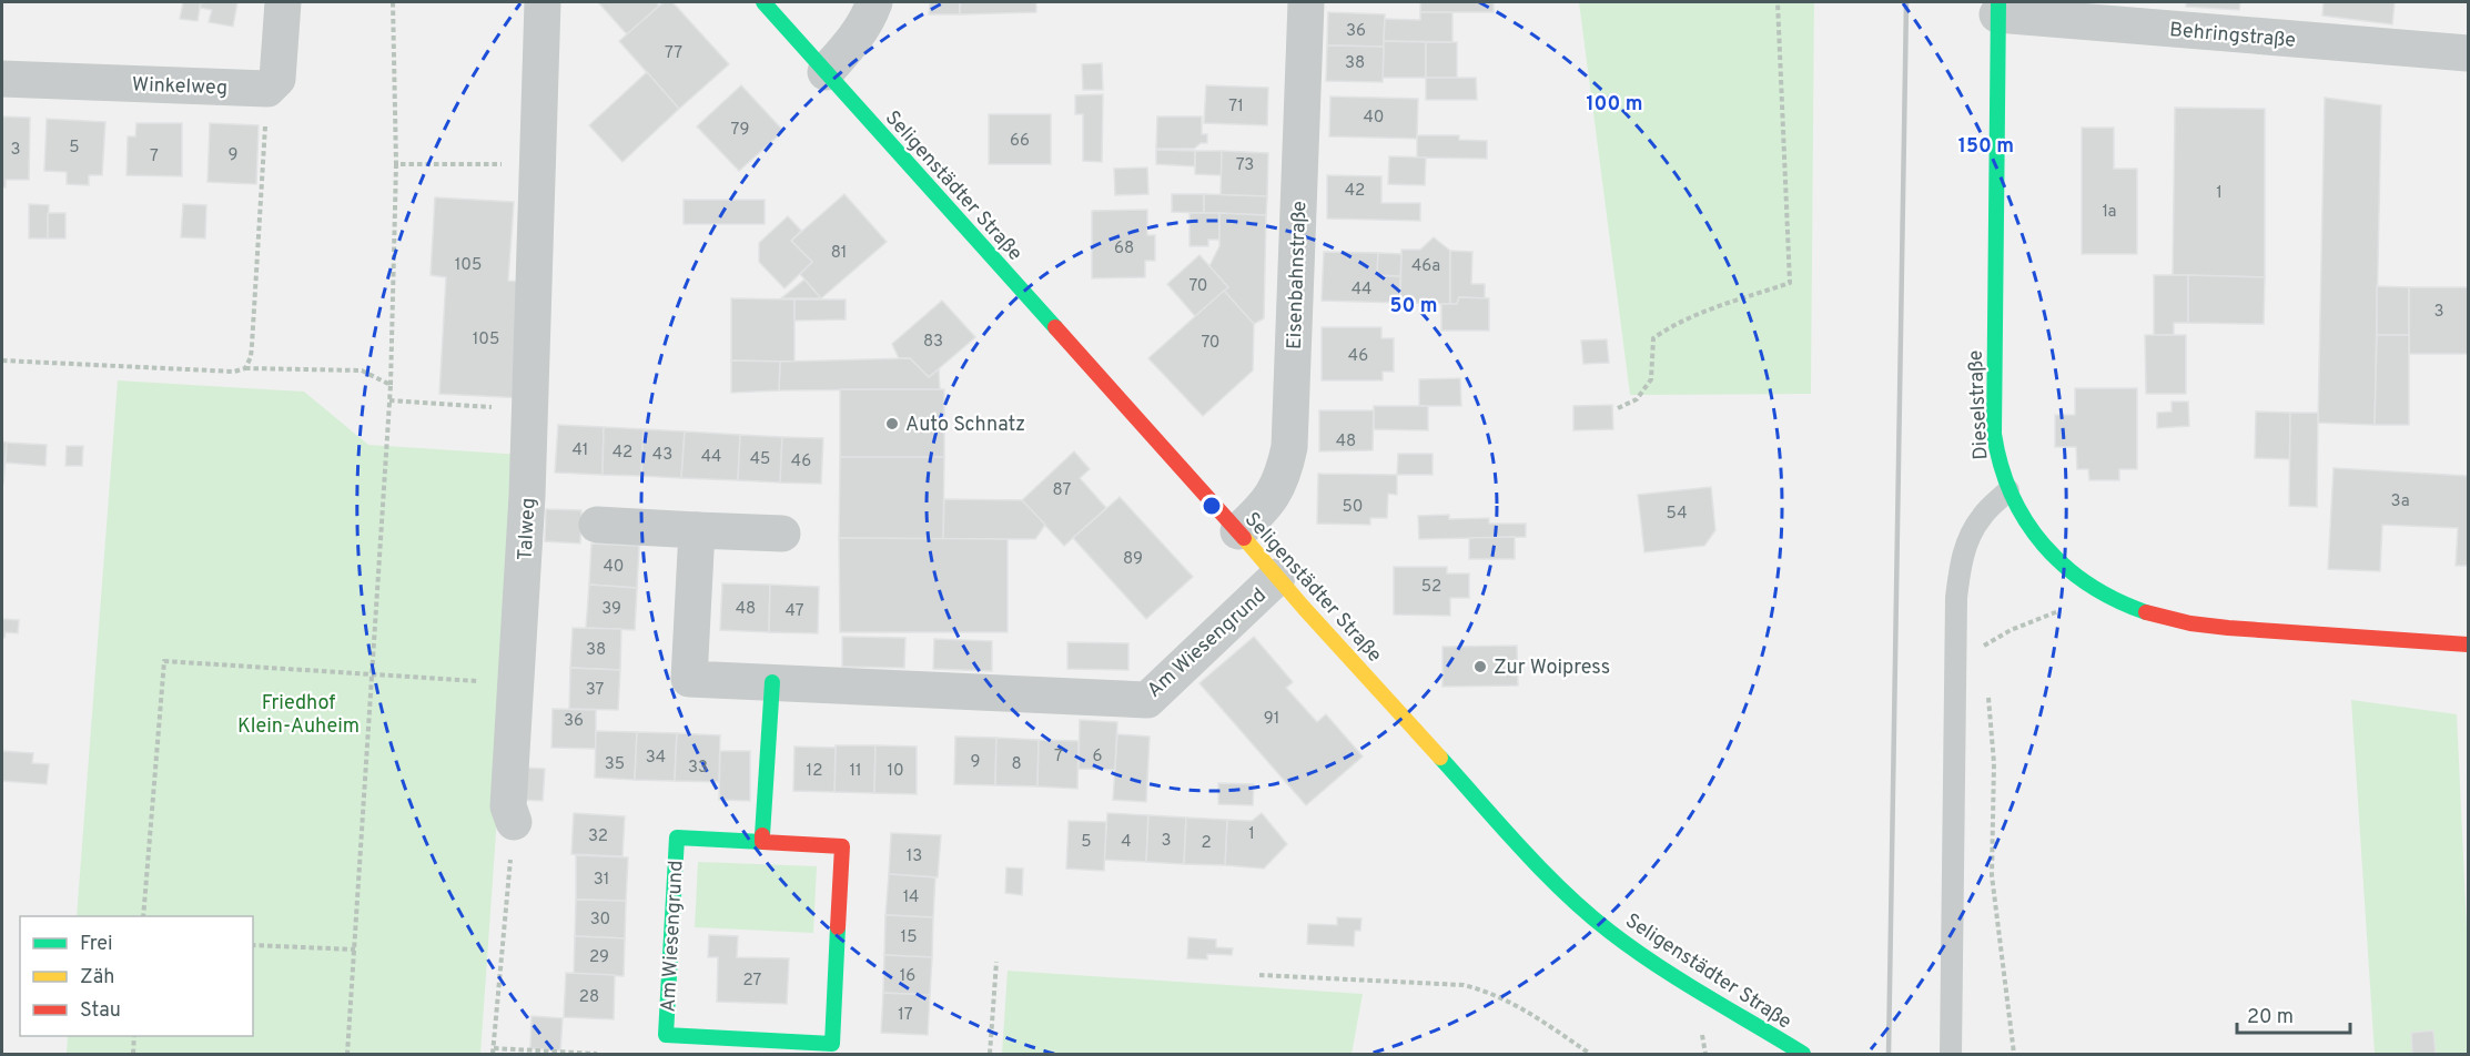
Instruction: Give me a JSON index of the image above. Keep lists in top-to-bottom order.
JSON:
{
  "streets": {
    "street": [
      "Behringstraße",
      "Winkelweg",
      "Seligenstädter Straße",
      "Eisenbahnstraße",
      "Dieselstraße",
      "Talweg",
      "Am Wiesengrund"
    ]
  },
  "crossings": [
    ["Behringstraße", "Dieselstraße"],
    ["Seligenstädter Straße", "Eisenbahnstraße"],
    ["Seligenstädter Straße", "Am Wiesengrund"]
  ],
  "parks": ["Friedhof Klein-Auheim"],
  "places": ["Auto Schnatz", "Zur Woipress"],
  "house_numbers": [
    "36",
    "77",
    "38",
    "71",
    "40",
    "79",
    "66",
    "5",
    "3",
    "9",
    "7",
    "73",
    "42",
    "1",
    "1a",
    "68",
    "81",
    "105",
    "46a",
    "70",
    "44",
    "3",
    "105",
    "83",
    "70",
    "46",
    "48",
    "41",
    "42",
    "43",
    "44",
    "45",
    "46",
    "87",
    "3a",
    "50",
    "54",
    "89",
    "40",
    "52",
    "39",
    "48",
    "47",
    "38",
    "37",
    "91",
    "36",
    "7",
    "6",
    "34",
    "9",
    "35",
    "8",
    "33",
    "12",
    "11",
    "10",
    "1",
    "32",
    "3",
    "5",
    "4",
    "2",
    "13",
    "31",
    "14",
    "30",
    "15",
    "29",
    "16",
    "27",
    "28",
    "17"
  ],
  "legend": ["Frei", "Zäh", "Stau"],
  "scale_bar": "20 m",
  "rings": ["100 m", "150 m", "50 m"]
}
